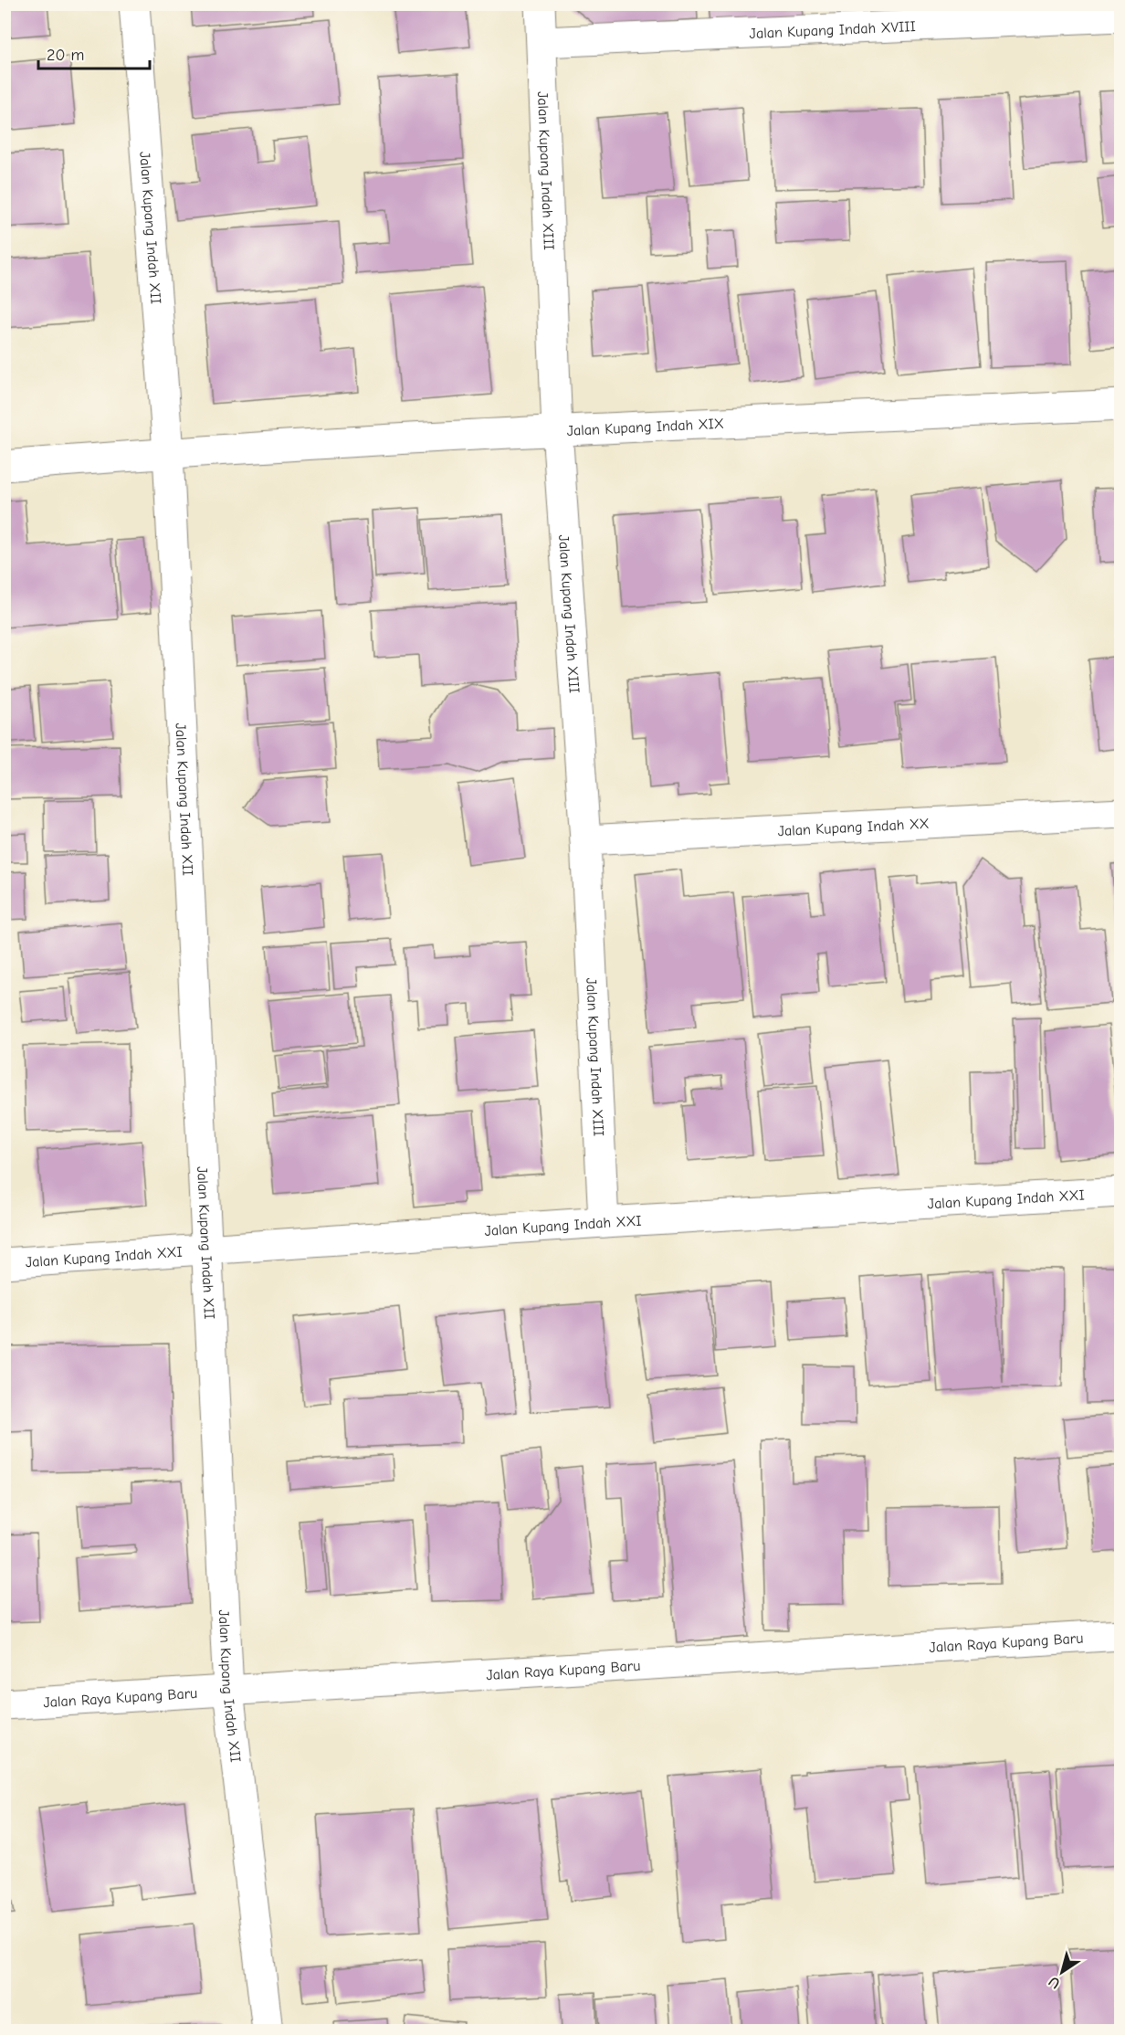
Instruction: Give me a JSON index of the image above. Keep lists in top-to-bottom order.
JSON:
{
  "streets": {
    "street": [
      "Jalan Kupang Indah XVIII",
      "Jalan Kupang Indah XIII",
      "Jalan Kupang Indah XII",
      "Jalan Kupang Indah XIX",
      "Jalan Kupang Indah XX",
      "Jalan Kupang Indah XXI",
      "Jalan Raya Kupang Baru"
    ]
  },
  "crossings": [
    ["Jalan Kupang Indah XVIII", "Jalan Kupang Indah XIII"],
    ["Jalan Kupang Indah XIII", "Jalan Kupang Indah XIX"],
    ["Jalan Kupang Indah XIII", "Jalan Kupang Indah XX"],
    ["Jalan Kupang Indah XIII", "Jalan Kupang Indah XXI"],
    ["Jalan Kupang Indah XII", "Jalan Kupang Indah XIX"],
    ["Jalan Kupang Indah XII", "Jalan Kupang Indah XXI"],
    ["Jalan Kupang Indah XII", "Jalan Raya Kupang Baru"]
  ],
  "scale_bar": "20 m",
  "north": "bottom left"
}
